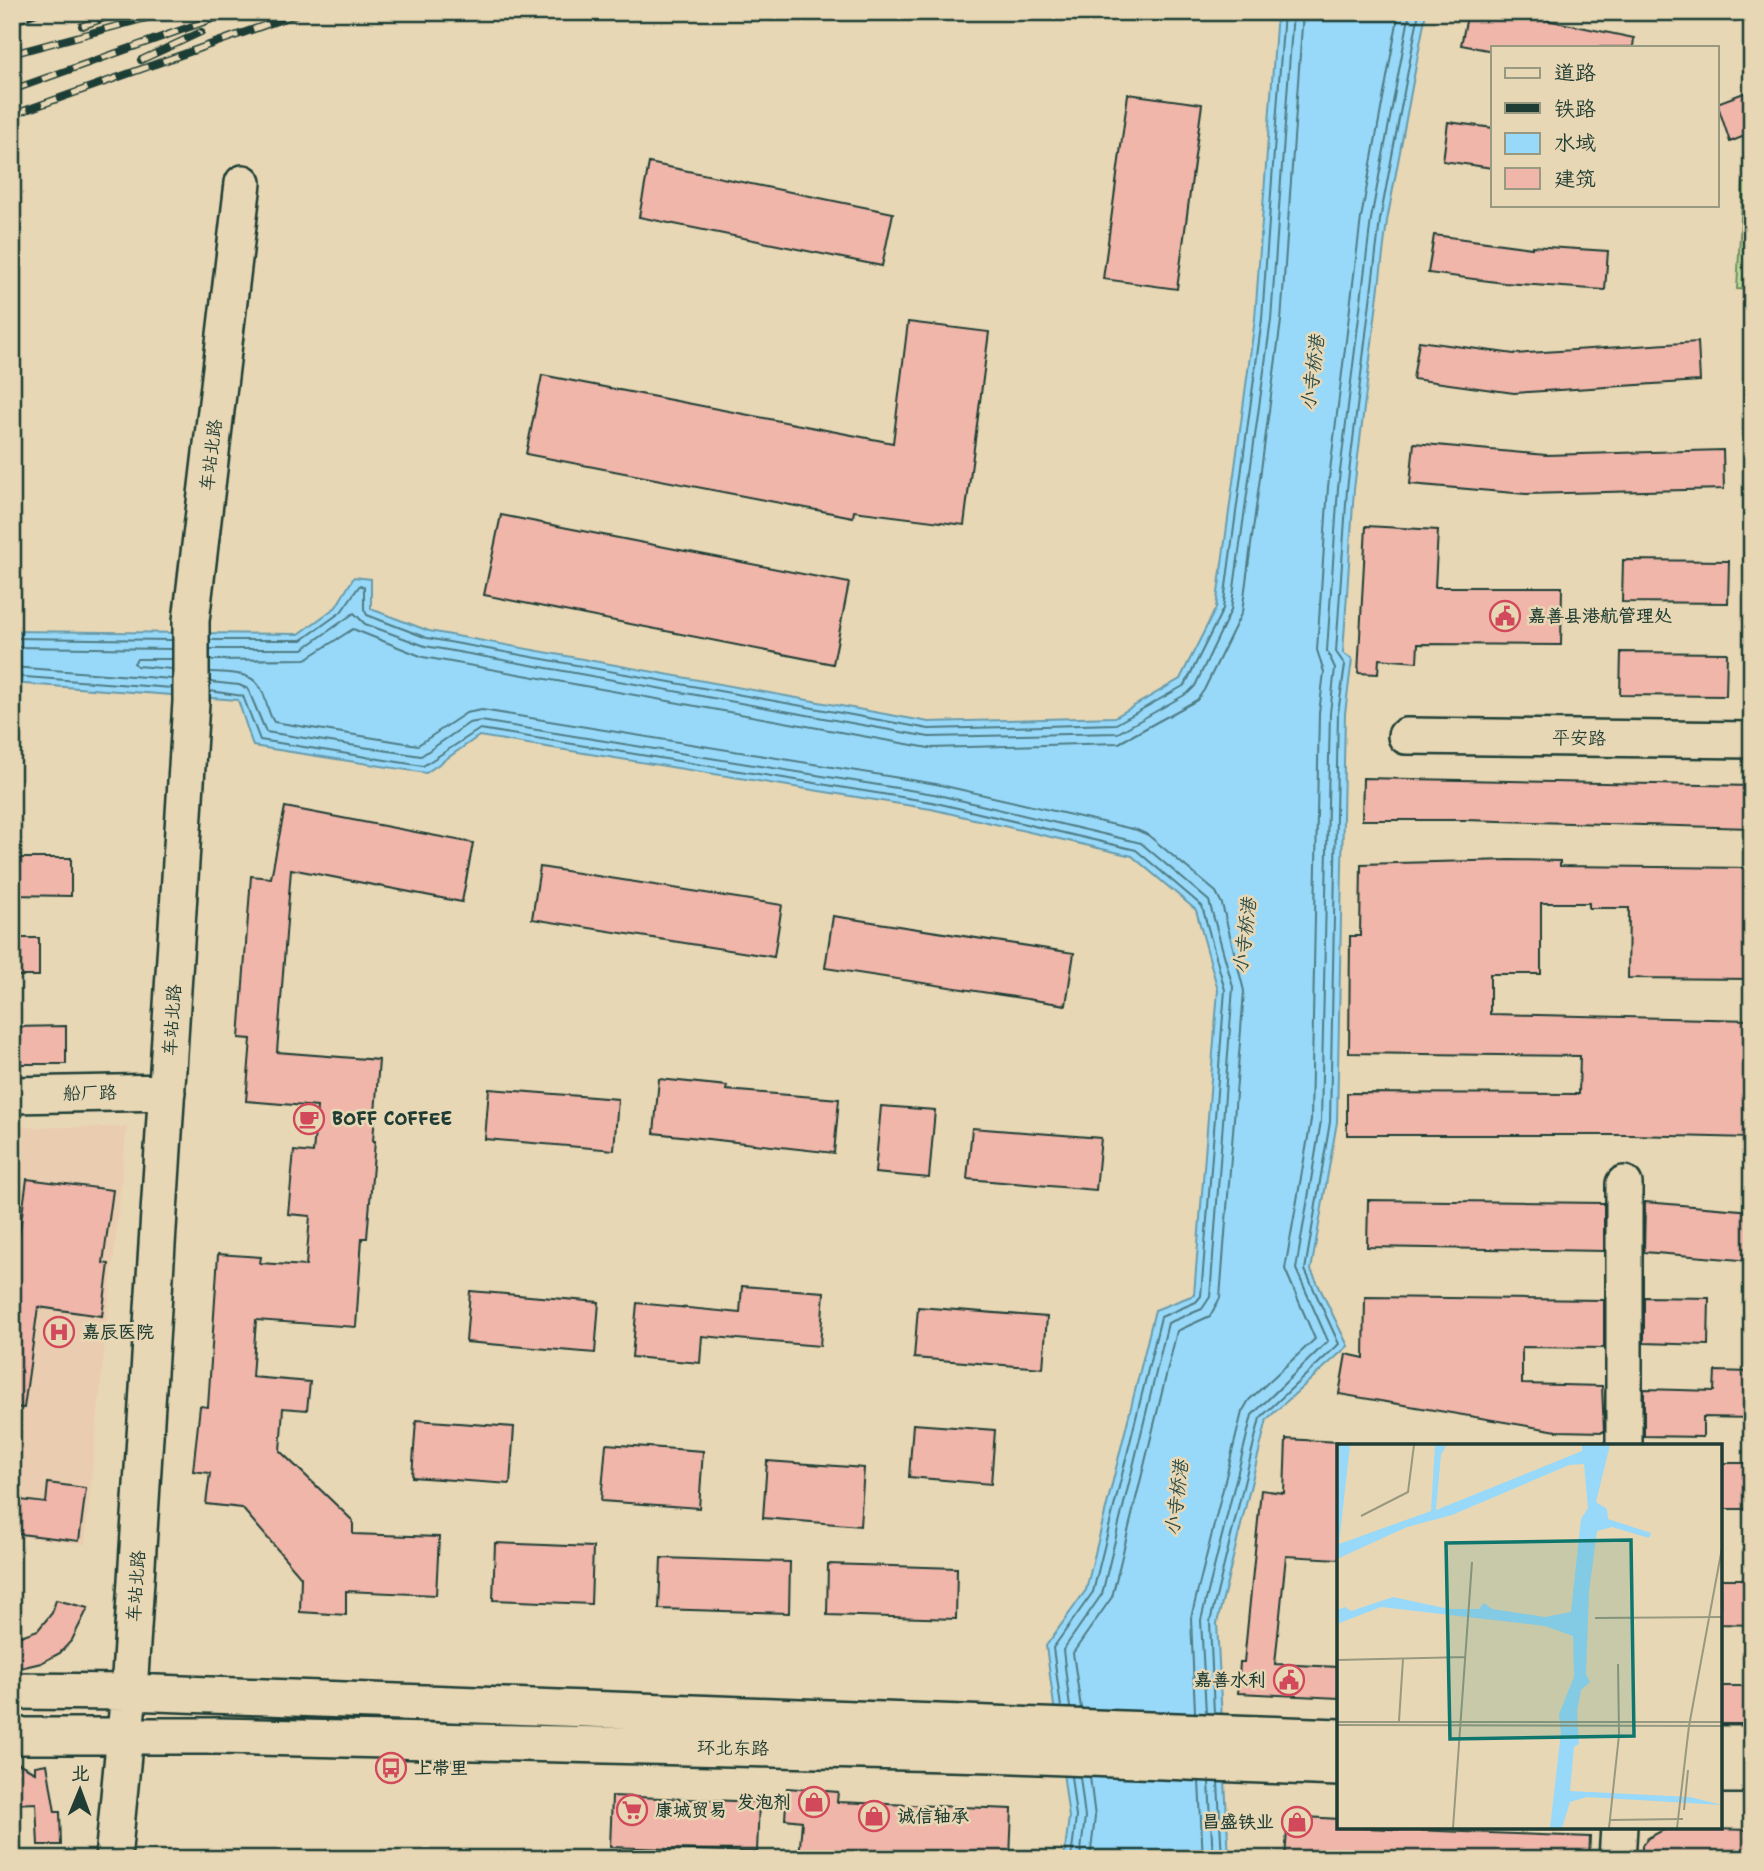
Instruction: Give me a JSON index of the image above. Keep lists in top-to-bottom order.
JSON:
{
  "streets": {
    "street": [
      "车站北路",
      "平安路",
      "船厂路",
      "环北东路"
    ]
  },
  "crossings": [
    ["车站北路", "船厂路"],
    ["车站北路", "环北东路"]
  ],
  "water": ["小寺桥港"],
  "places": {
    "public building": ["嘉善县港航管理处", "嘉善水利"],
    "cafe": ["BOFF COFFEE"],
    "hospital": ["嘉辰医院"],
    "bus stop": ["上带里"],
    "shop": ["发泡剂", "诚信轴承", "昌盛铁业"],
    "supermarket": ["康城贸易"]
  },
  "legend": [
    "道路",
    "铁路",
    "水域",
    "建筑"
  ],
  "north": "top"
}
